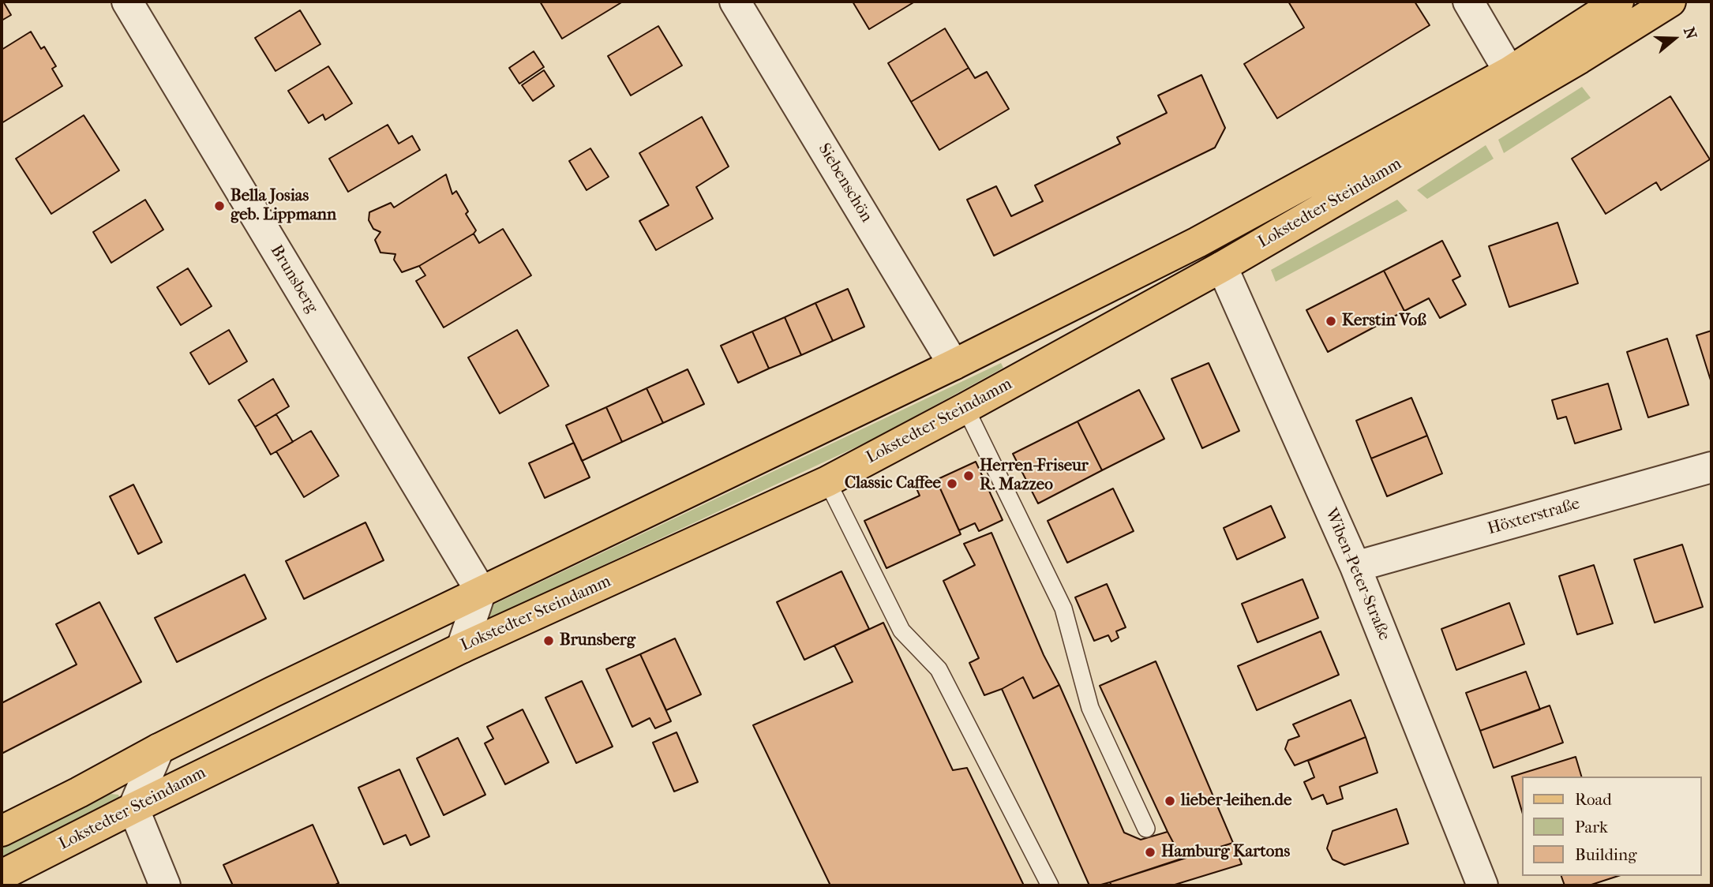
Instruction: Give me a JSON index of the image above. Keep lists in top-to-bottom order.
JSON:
{
  "streets": {
    "main road": ["Lokstedter Steindamm"],
    "street": [
      "Siebenschön",
      "Brunsberg",
      "Höxterstraße",
      "Wiben-Peter-Straße"
    ]
  },
  "crossings": [
    ["Siebenschön", "Lokstedter Steindamm"],
    ["Lokstedter Steindamm", "Brunsberg"],
    ["Lokstedter Steindamm", "Wiben-Peter-Straße"],
    ["Höxterstraße", "Wiben-Peter-Straße"]
  ],
  "places": [
    "Bella Josias geb. Lippmann",
    "Kerstin Voß",
    "Herren-Friseur R. Mazzeo",
    "Classic Caffee",
    "Brunsberg",
    "lieber-leihen.de",
    "Hamburg Kartons"
  ],
  "legend": ["Road", "Park", "Building"],
  "north": "right"
}
